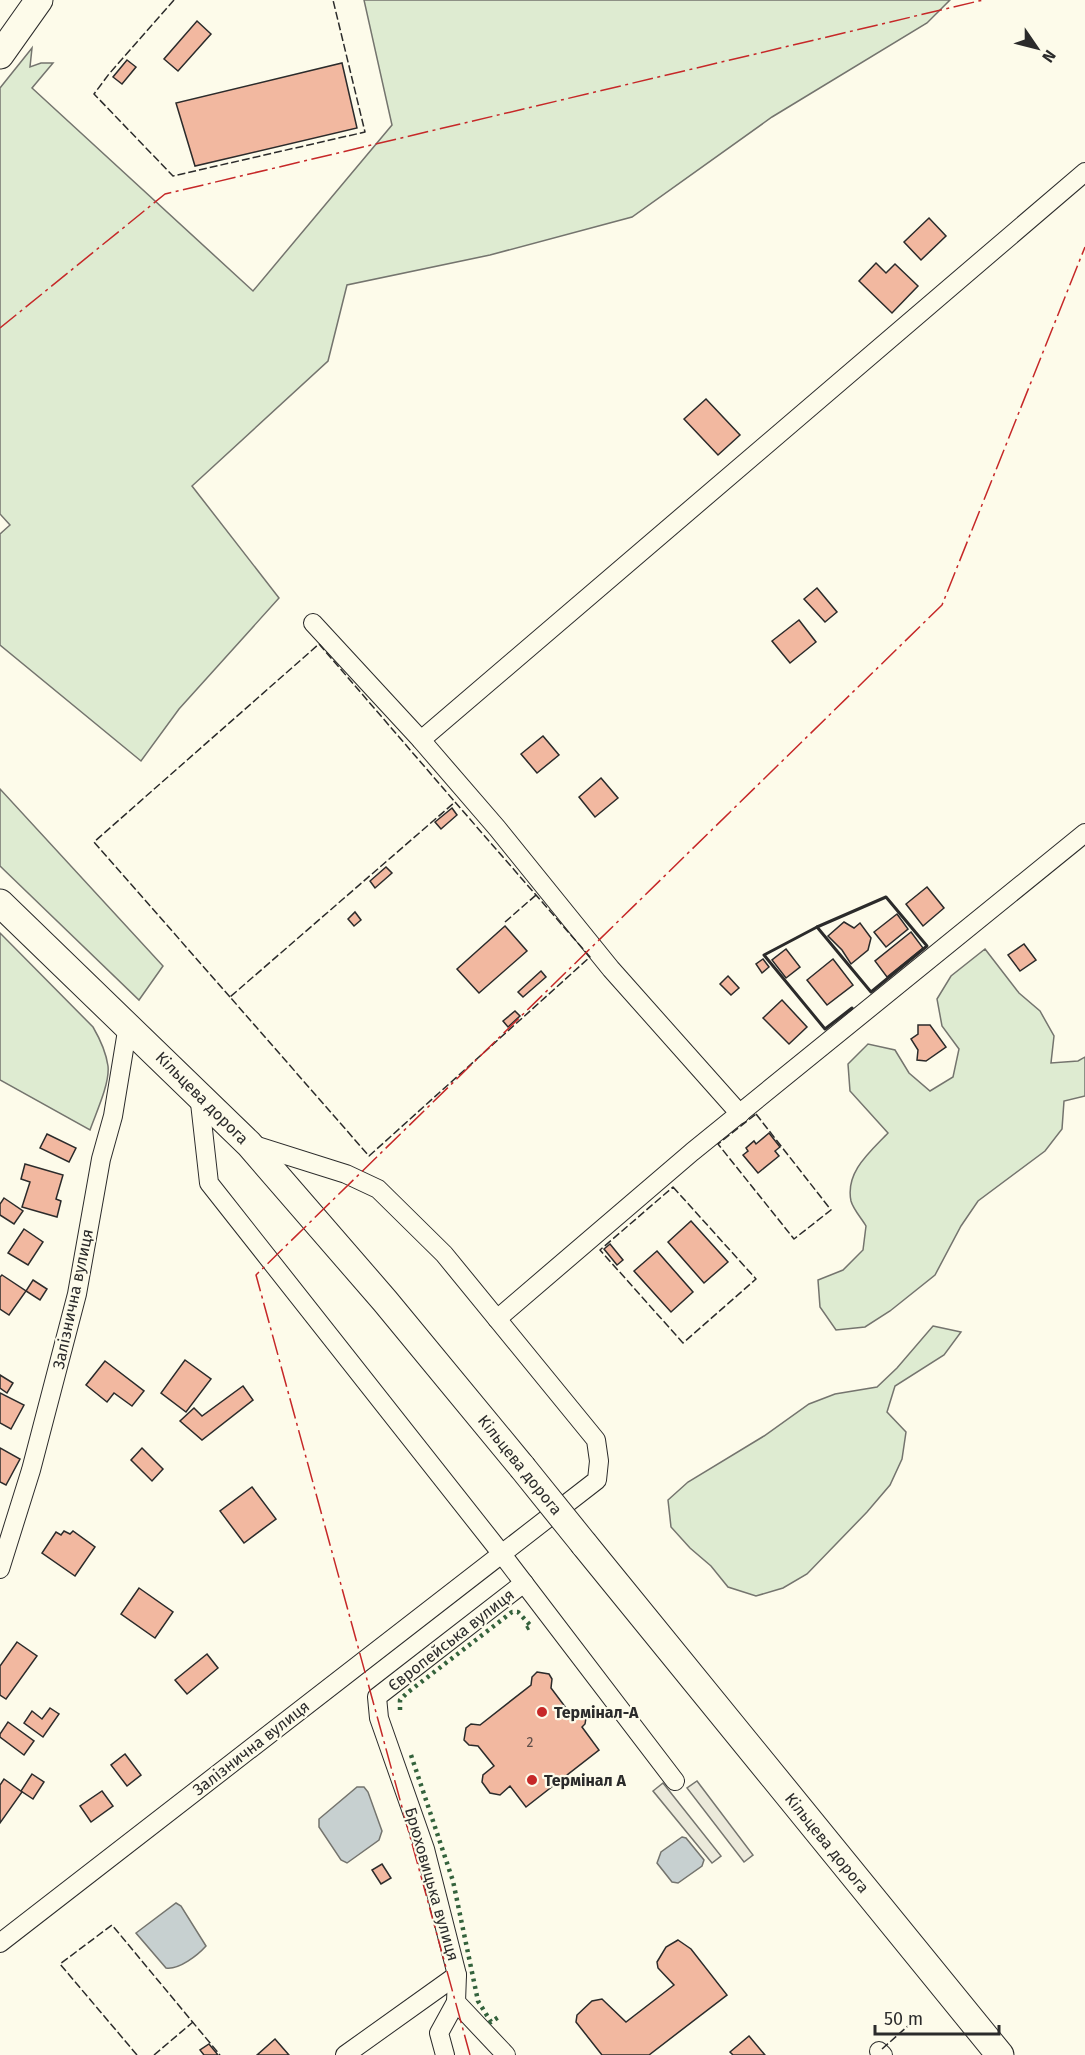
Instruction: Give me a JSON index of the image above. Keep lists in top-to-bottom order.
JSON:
{
  "streets": {
    "highway": ["Кільцева дорога"],
    "street": ["Залізнична вулиця", "Європейська вулиця", "Брюховицька вулиця"]
  },
  "crossings": [
    ["Кільцева дорога", "Залізнична вулиця"],
    ["Європейська вулиця", "Брюховицька вулиця"]
  ],
  "places": ["Термінал-А", "Термінал А"],
  "house_numbers": ["2"],
  "scale_bar": "50 m",
  "north": "bottom right"
}
